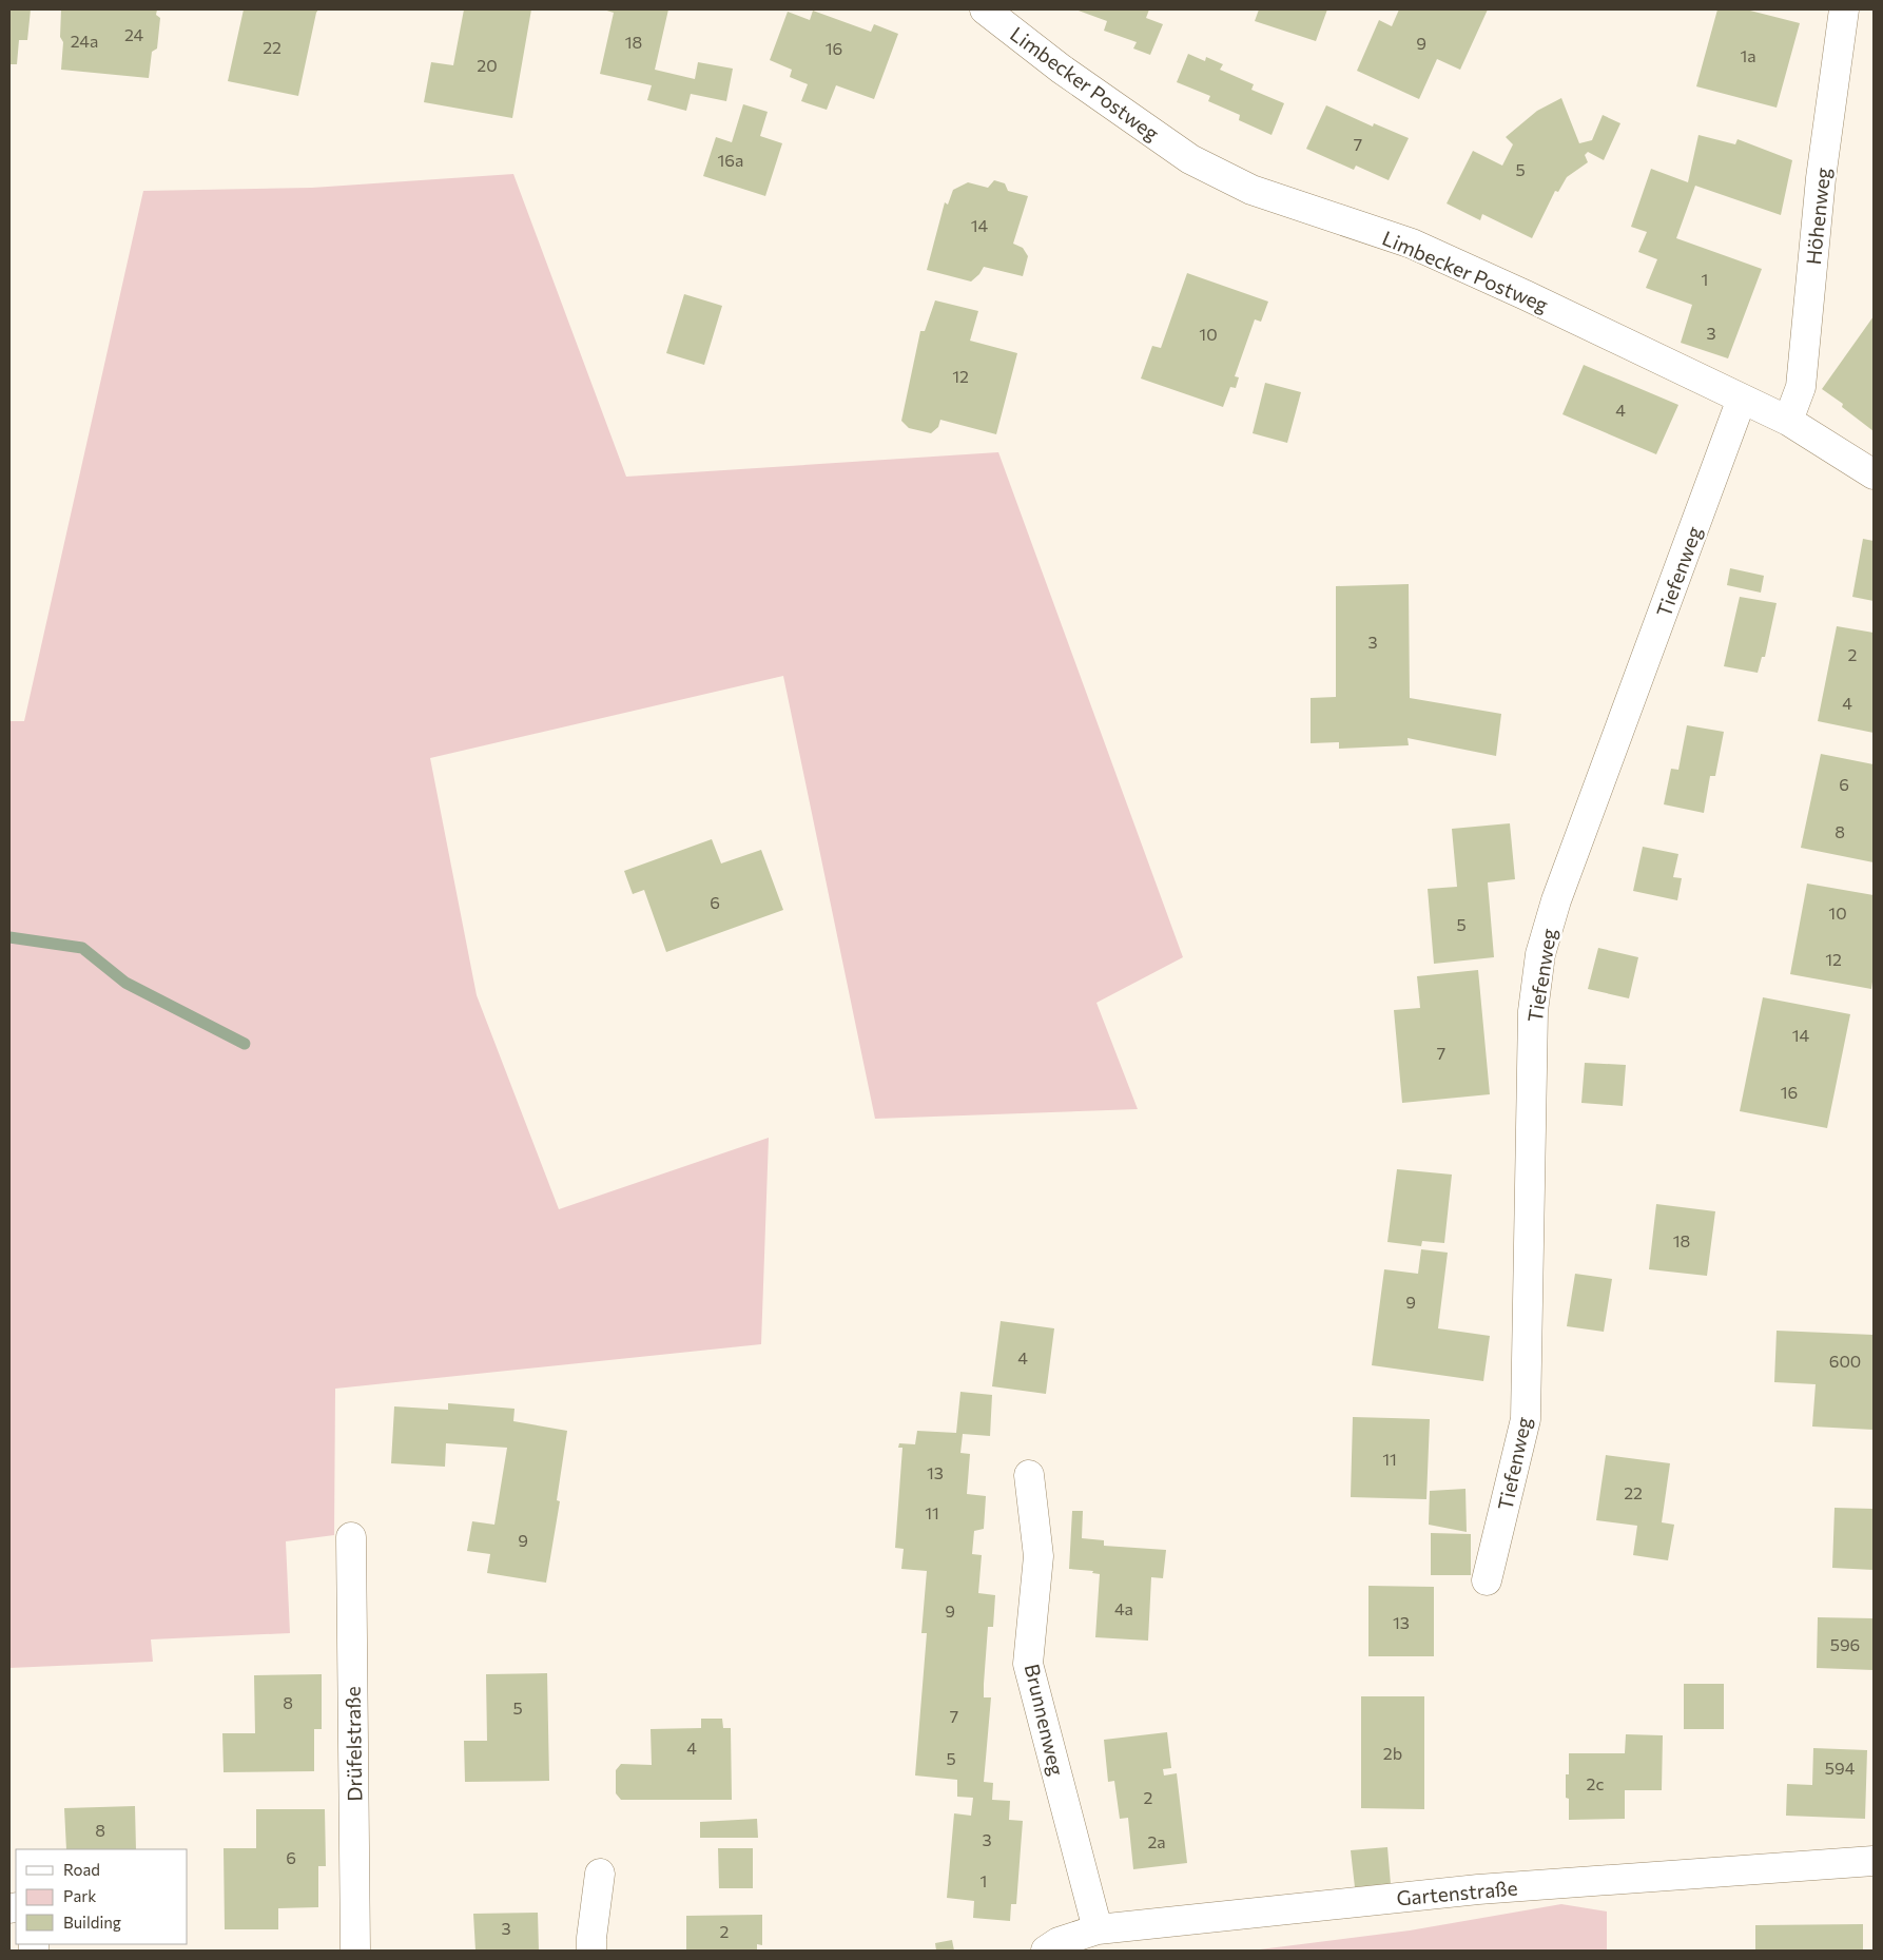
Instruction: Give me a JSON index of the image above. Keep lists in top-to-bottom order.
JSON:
{
  "streets": {
    "street": [
      "Limbecker Postweg",
      "Höhenweg",
      "Tiefenweg",
      "Brunnenweg",
      "Drüfelstraße",
      "Gartenstraße"
    ]
  },
  "crossings": [
    ["Limbecker Postweg", "Höhenweg"],
    ["Limbecker Postweg", "Tiefenweg"],
    ["Brunnenweg", "Gartenstraße"]
  ],
  "house_numbers": [
    "24",
    "24a",
    "18",
    "9",
    "22",
    "16",
    "1a",
    "20",
    "7",
    "16a",
    "5",
    "14",
    "1",
    "3",
    "10",
    "12",
    "4",
    "3",
    "2",
    "4",
    "6",
    "8",
    "6",
    "10",
    "5",
    "12",
    "14",
    "7",
    "16",
    "18",
    "9",
    "4",
    "600",
    "11",
    "13",
    "22",
    "11",
    "9",
    "4a",
    "9",
    "13",
    "596",
    "8",
    "5",
    "7",
    "4",
    "2b",
    "5",
    "594",
    "2c",
    "2",
    "8",
    "3",
    "2a",
    "6",
    "1",
    "3",
    "2"
  ],
  "legend": ["Road", "Park", "Building"]
}
